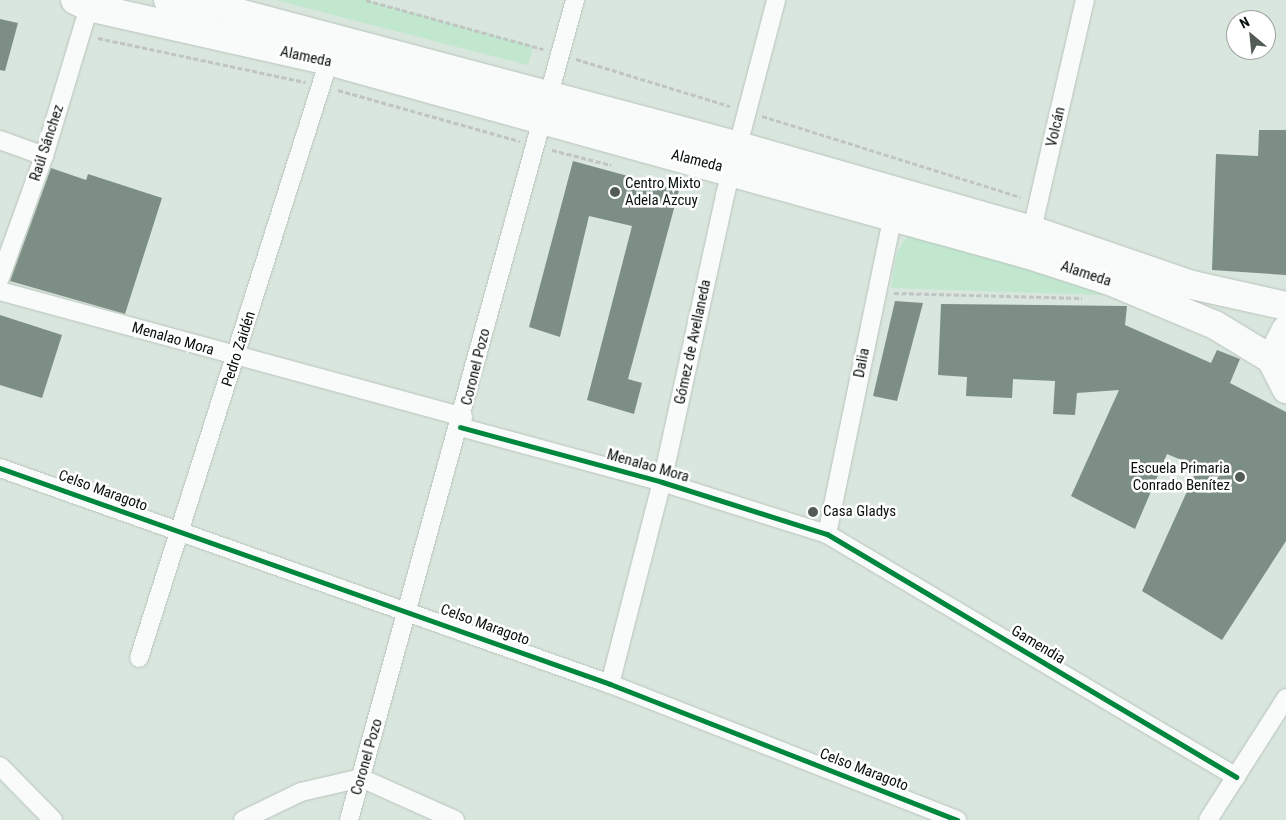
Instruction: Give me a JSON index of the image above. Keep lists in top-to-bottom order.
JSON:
{
  "streets": {
    "main road": ["Alameda"],
    "street": [
      "Volcán",
      "Raúl Sánchez",
      "Menalao Mora",
      "Gómez de Avellaneda",
      "Pedro Zaidén",
      "Dalia",
      "Coronel Pozo",
      "Celso Maragoto",
      "Gamendia"
    ]
  },
  "crossings": [
    ["Alameda", "Volcán"],
    ["Alameda", "Raúl Sánchez"],
    ["Alameda", "Gómez de Avellaneda"],
    ["Alameda", "Pedro Zaidén"],
    ["Alameda", "Dalia"],
    ["Alameda", "Coronel Pozo"],
    ["Menalao Mora", "Gómez de Avellaneda"],
    ["Menalao Mora", "Pedro Zaidén"],
    ["Menalao Mora", "Dalia"],
    ["Menalao Mora", "Coronel Pozo"],
    ["Menalao Mora", "Gamendia"],
    ["Gómez de Avellaneda", "Celso Maragoto"],
    ["Pedro Zaidén", "Celso Maragoto"],
    ["Dalia", "Gamendia"],
    ["Coronel Pozo", "Celso Maragoto"]
  ],
  "places": ["Centro Mixto Adela Azcuy", "Escuela Primaria Conrado Benítez", "Casa Gladys"],
  "north": "top left"
}
